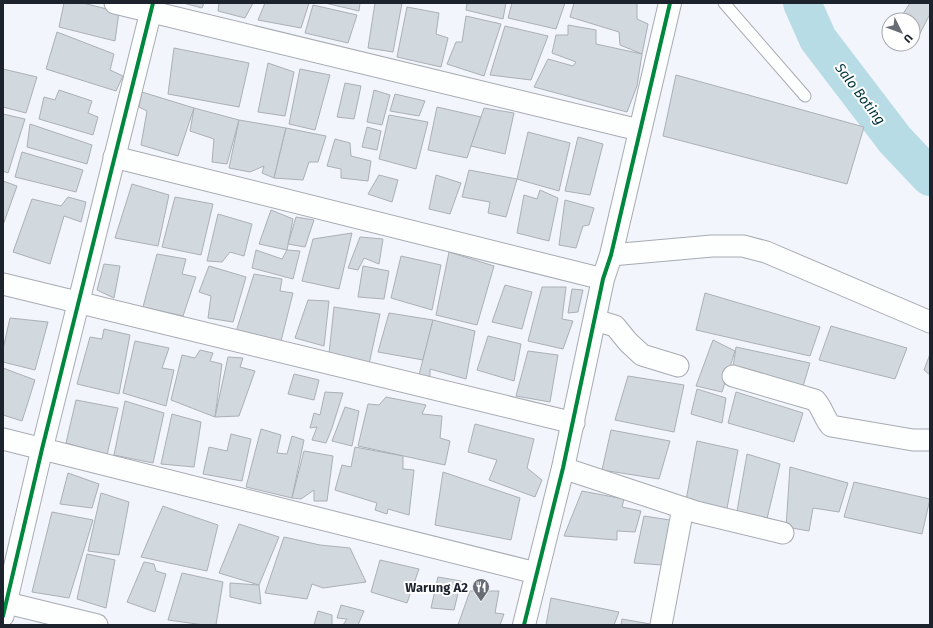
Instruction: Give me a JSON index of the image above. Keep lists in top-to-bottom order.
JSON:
{
  "water": ["Salo Boting"],
  "places": {
    "restaurant": ["Warung A2"]
  },
  "north": "bottom right"
}
